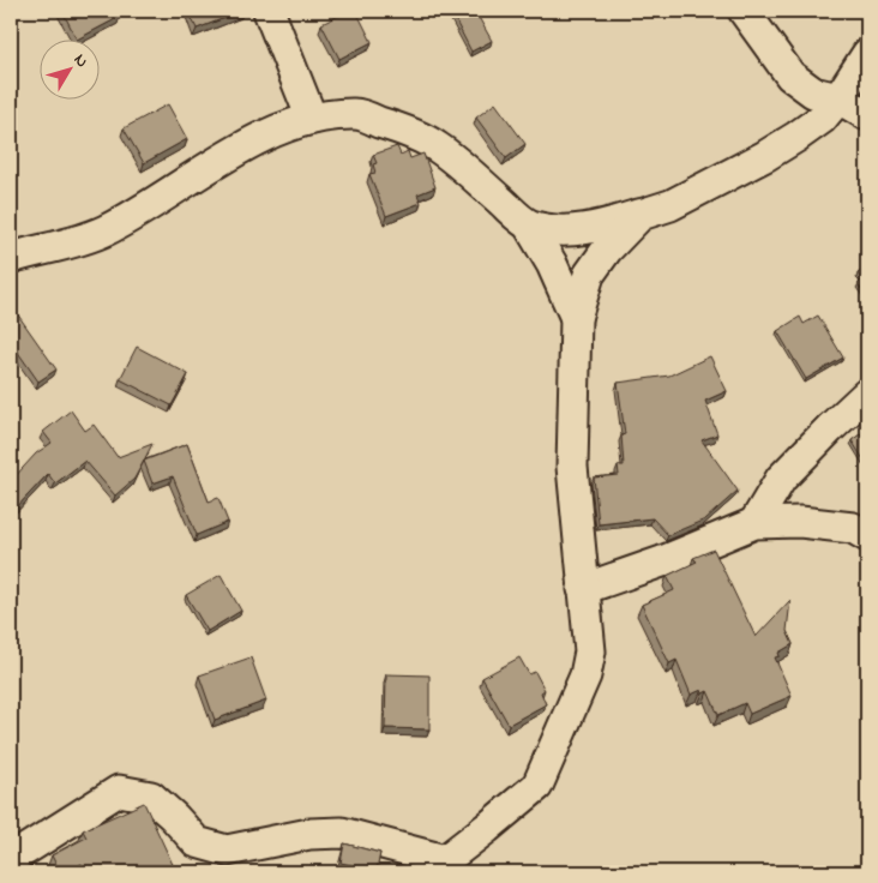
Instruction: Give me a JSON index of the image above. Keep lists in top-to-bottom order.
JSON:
{
  "north": "top right"
}
